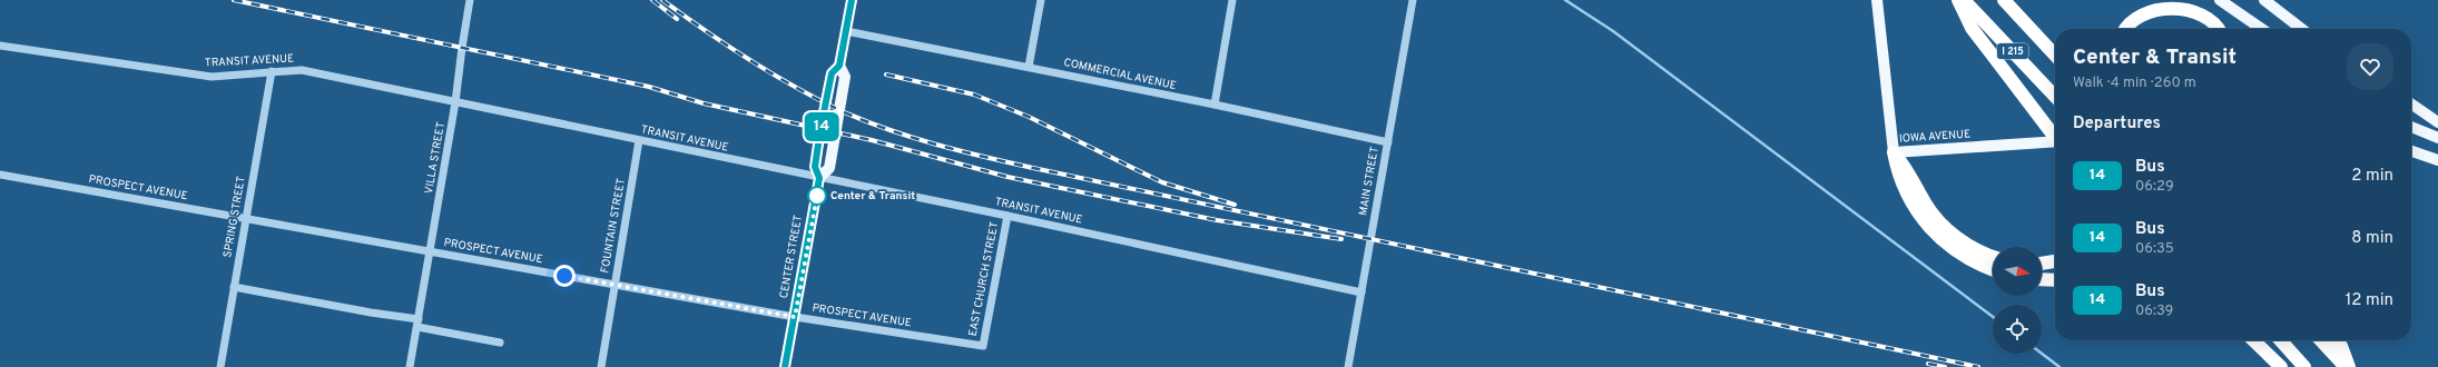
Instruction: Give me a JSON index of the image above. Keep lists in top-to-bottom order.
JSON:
{
  "streets": {
    "highway": ["I 215"],
    "main road": ["IOWA AVENUE", "CENTER STREET"],
    "street": [
      "TRANSIT AVENUE",
      "COMMERCIAL AVENUE",
      "VILLA STREET",
      "MAIN STREET",
      "PROSPECT AVENUE",
      "SPRING STREET",
      "FOUNTAIN STREET",
      "EAST CHURCH STREET"
    ]
  },
  "crossings": [
    ["TRANSIT AVENUE", "VILLA STREET"],
    ["TRANSIT AVENUE", "MAIN STREET"],
    ["TRANSIT AVENUE", "SPRING STREET"],
    ["TRANSIT AVENUE", "FOUNTAIN STREET"],
    ["TRANSIT AVENUE", "CENTER STREET"],
    ["TRANSIT AVENUE", "EAST CHURCH STREET"],
    ["COMMERCIAL AVENUE", "MAIN STREET"],
    ["COMMERCIAL AVENUE", "CENTER STREET"],
    ["VILLA STREET", "PROSPECT AVENUE"],
    ["PROSPECT AVENUE", "SPRING STREET"],
    ["PROSPECT AVENUE", "FOUNTAIN STREET"],
    ["PROSPECT AVENUE", "CENTER STREET"],
    ["PROSPECT AVENUE", "EAST CHURCH STREET"]
  ],
  "places": ["Center & Transit"],
  "lines": ["bus line 14"],
  "north": "right",
  "page": {
    "on_map": "14",
    "heading": [
      ["Center & Transit", "Walk · 4 min · 260 m"],
      "Departures"
    ],
    "list": [
      {
        "mark": "14",
        "name": "Bus",
        "note": "06:29",
        "value": "2 min"
      },
      {
        "mark": "14",
        "name": "Bus",
        "note": "06:35",
        "value": "8 min"
      },
      {
        "mark": "14",
        "name": "Bus",
        "note": "06:39",
        "value": "12 min"
      }
    ]
  }
}
